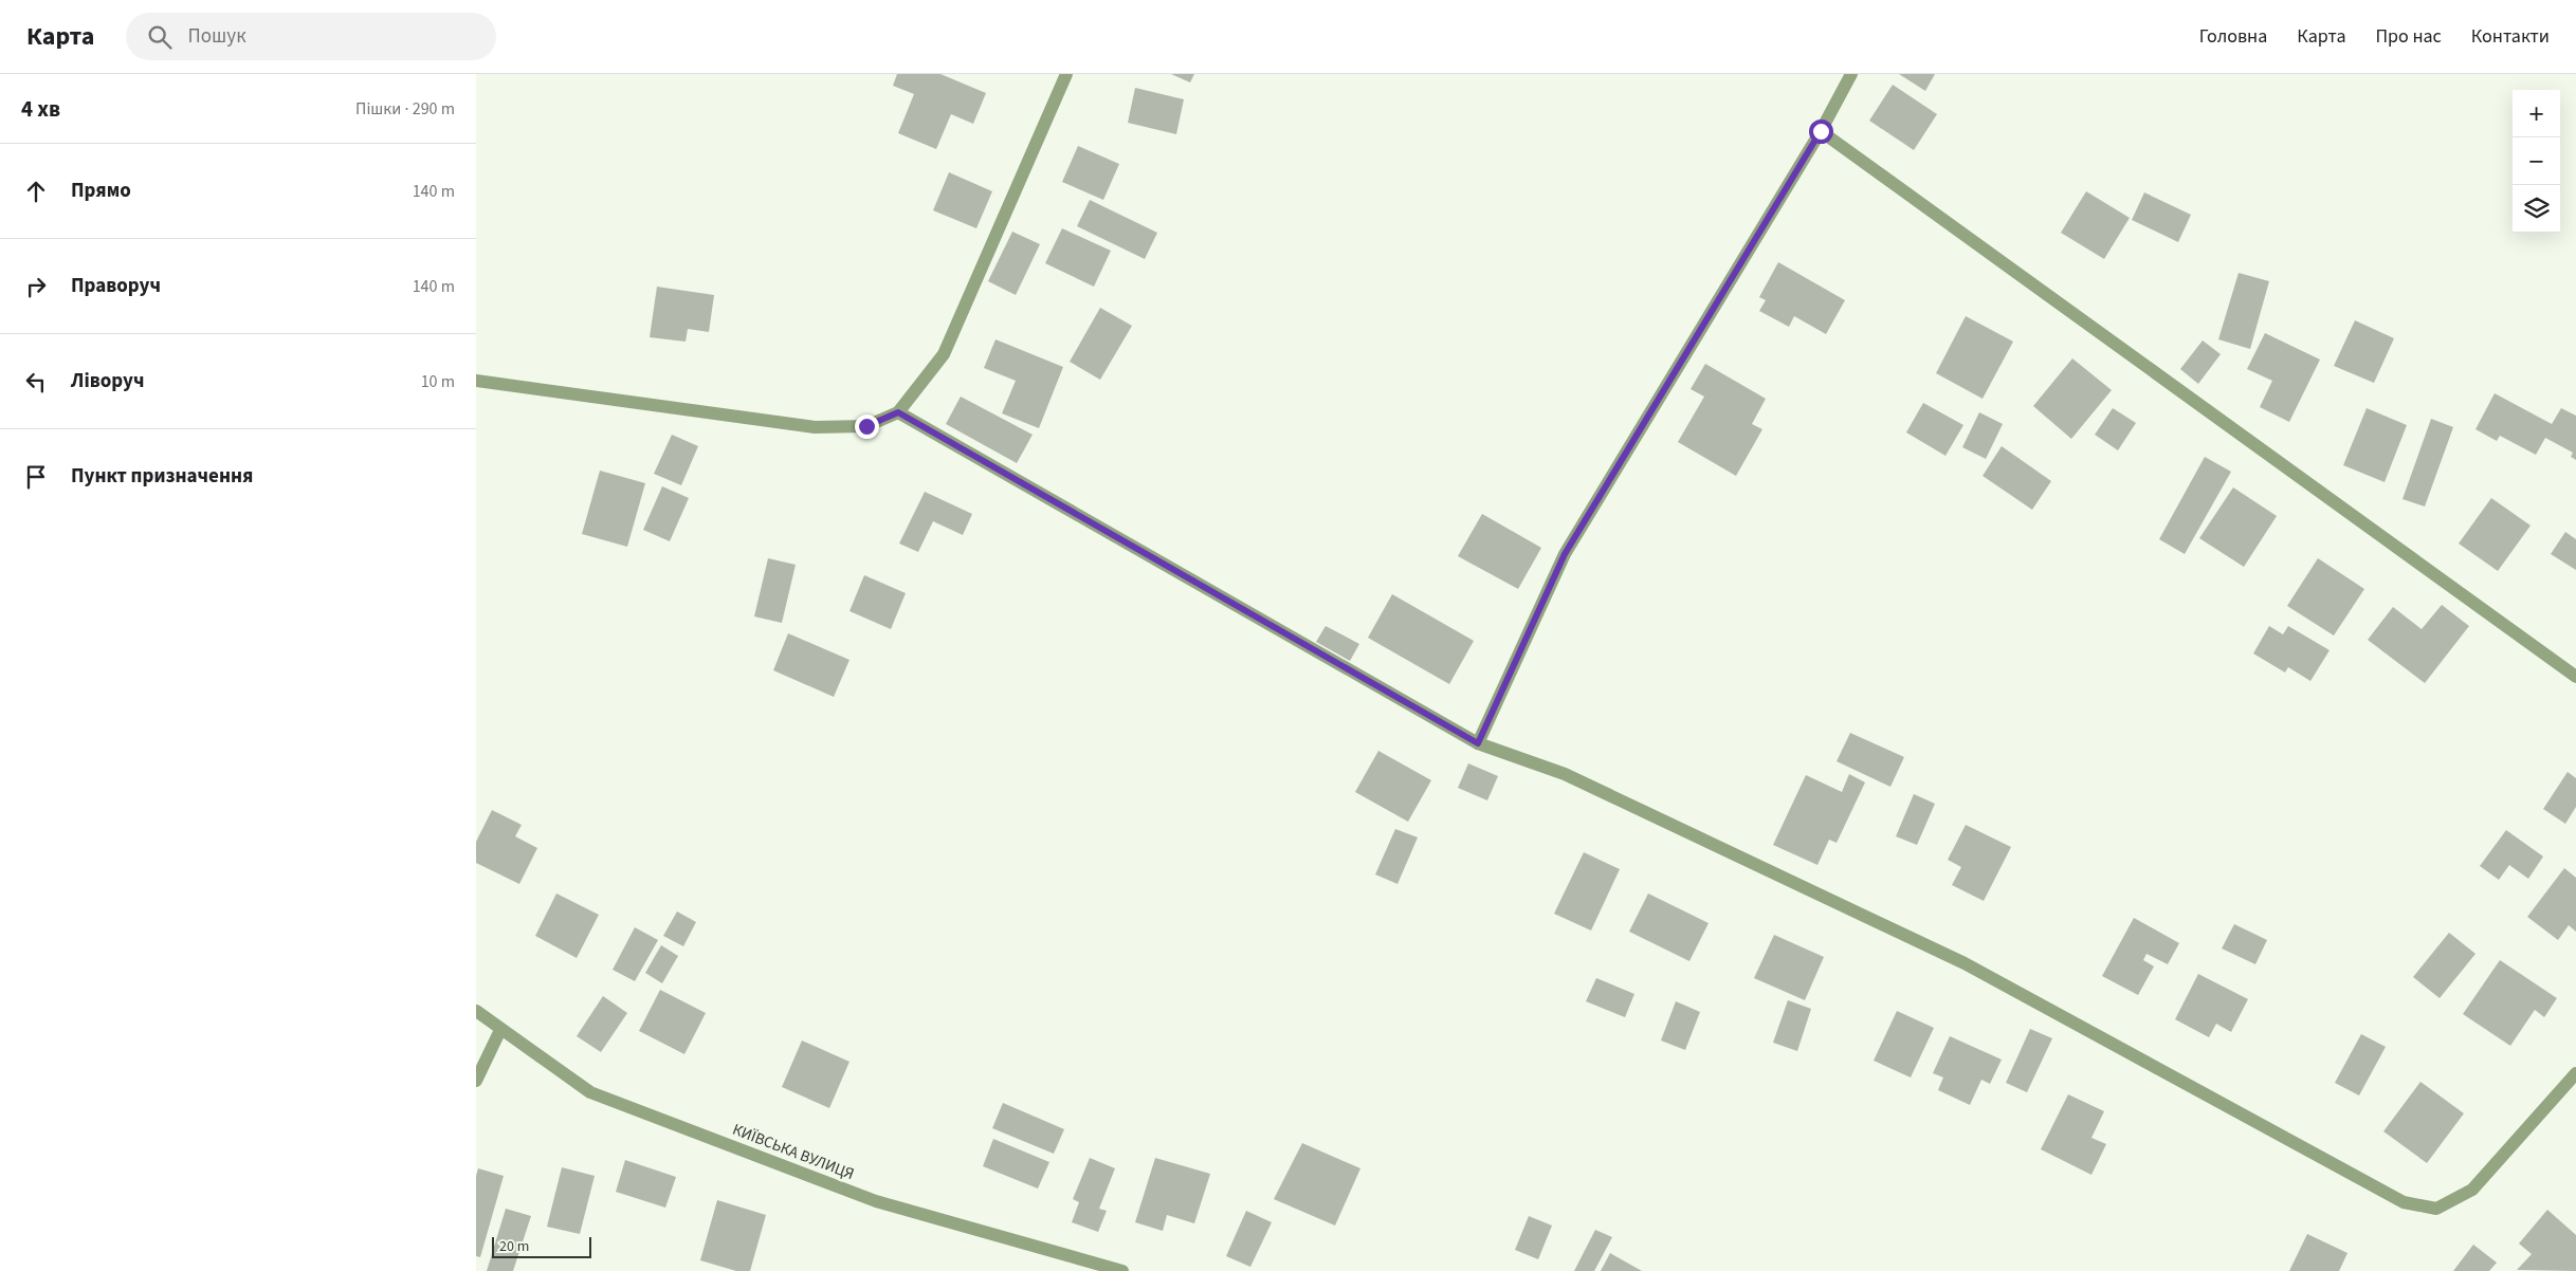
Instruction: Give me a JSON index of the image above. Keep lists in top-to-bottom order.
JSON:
{
  "streets": {
    "street": ["КИЇВСЬКА ВУЛИЦЯ"]
  },
  "scale_bar": "20 m",
  "page": {
    "header": "Карта",
    "search": "Пошук",
    "nav": [
      "Головна",
      "Карта",
      "Про нас",
      "Контакти"
    ],
    "heading": ["4 хв", "Пішки · 290 m"],
    "map_buttons": ["+", "−"],
    "list": [
      ["Прямо", "140 m"],
      ["Праворуч", "140 m"],
      ["Ліворуч", "10 m"],
      "Пункт призначення"
    ],
    "scale": "20 m"
  }
}
